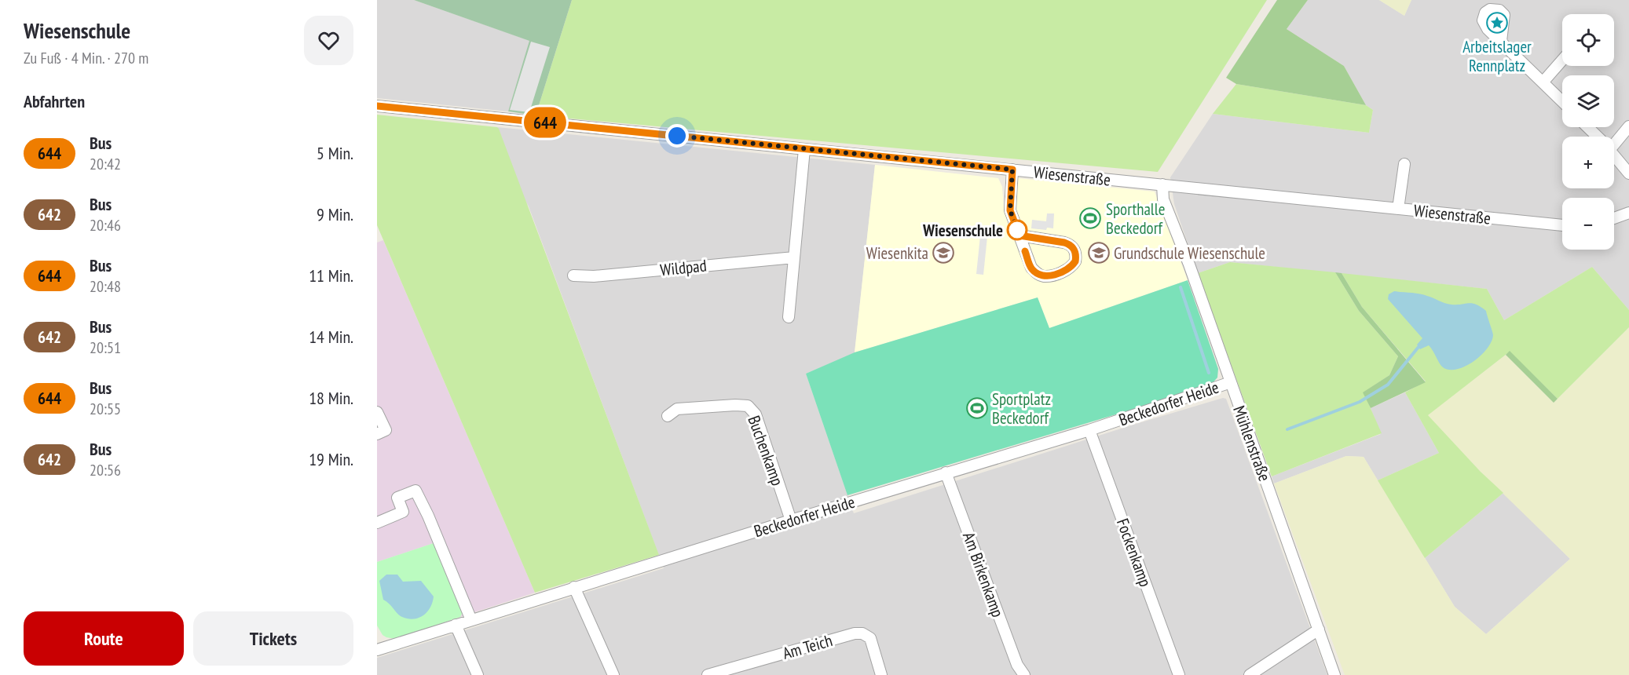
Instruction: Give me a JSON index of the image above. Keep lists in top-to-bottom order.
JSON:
{
  "streets": {
    "street": [
      "Wiesenstraße",
      "Wildpad",
      "Beckedorfer Heide",
      "Mühlenstraße",
      "Buchenkamp",
      "Fockenkamp",
      "Am Birkenkamp",
      "Am Teich"
    ]
  },
  "crossings": [
    ["Wiesenstraße", "Mühlenstraße"],
    ["Beckedorfer Heide", "Mühlenstraße"],
    ["Beckedorfer Heide", "Buchenkamp"],
    ["Beckedorfer Heide", "Fockenkamp"],
    ["Beckedorfer Heide", "Am Birkenkamp"]
  ],
  "places": {
    "place": ["Arbeitslager Rennplatz"],
    "sports": ["Sporthalle Beckedorf", "Sportplatz Beckedorf"],
    "other": ["Wiesenschule"],
    "school or university": ["Wiesenkita", "Grundschule Wiesenschule"]
  },
  "lines": ["bus line 644"],
  "page": {
    "heading": [
      ["Wiesenschule", "Zu Fuß · 4 Min. · 270 m"],
      "Abfahrten"
    ],
    "on_map": "644",
    "map_buttons": ["+", "−"],
    "list": [
      {
        "mark": "644",
        "name": "Bus",
        "note": "20:42",
        "value": "5 Min."
      },
      {
        "mark": "642",
        "name": "Bus",
        "note": "20:46",
        "value": "9 Min."
      },
      {
        "mark": "644",
        "name": "Bus",
        "note": "20:48",
        "value": "11 Min."
      },
      {
        "mark": "642",
        "name": "Bus",
        "note": "20:51",
        "value": "14 Min."
      },
      {
        "mark": "644",
        "name": "Bus",
        "note": "20:55",
        "value": "18 Min."
      },
      {
        "mark": "642",
        "name": "Bus",
        "note": "20:56",
        "value": "19 Min."
      }
    ],
    "buttons": ["Route", "Tickets"]
  }
}
